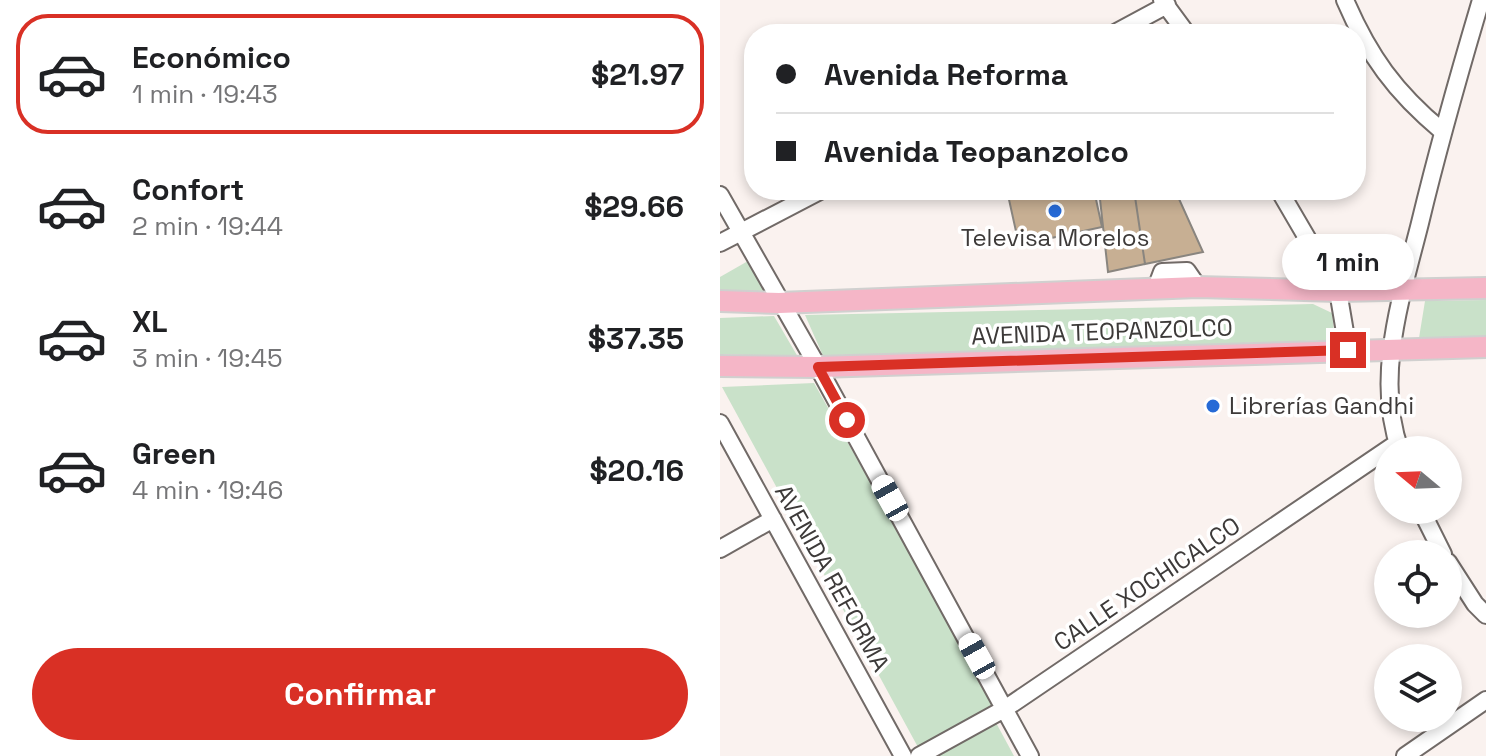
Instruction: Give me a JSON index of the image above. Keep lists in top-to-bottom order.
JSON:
{
  "streets": {
    "main road": ["AVENIDA TEOPANZOLCO"],
    "street": ["AVENIDA REFORMA", "CALLE XOCHICALCO"]
  },
  "places": ["Televisa Morelos", "Librerías Gandhi"],
  "north": "left",
  "page": {
    "list": [
      {
        "name": "Económico",
        "note": "1 min · 19:43",
        "value": "$21.97"
      },
      {
        "name": "Confort",
        "note": "2 min · 19:44",
        "value": "$29.66"
      },
      {
        "name": "XL",
        "note": "3 min · 19:45",
        "value": "$37.35"
      },
      {
        "name": "Green",
        "note": "4 min · 19:46",
        "value": "$20.16"
      }
    ],
    "banner": ["Avenida Reforma", "Avenida Teopanzolco"],
    "bubble": "1 min",
    "buttons": "Confirmar"
  }
}
